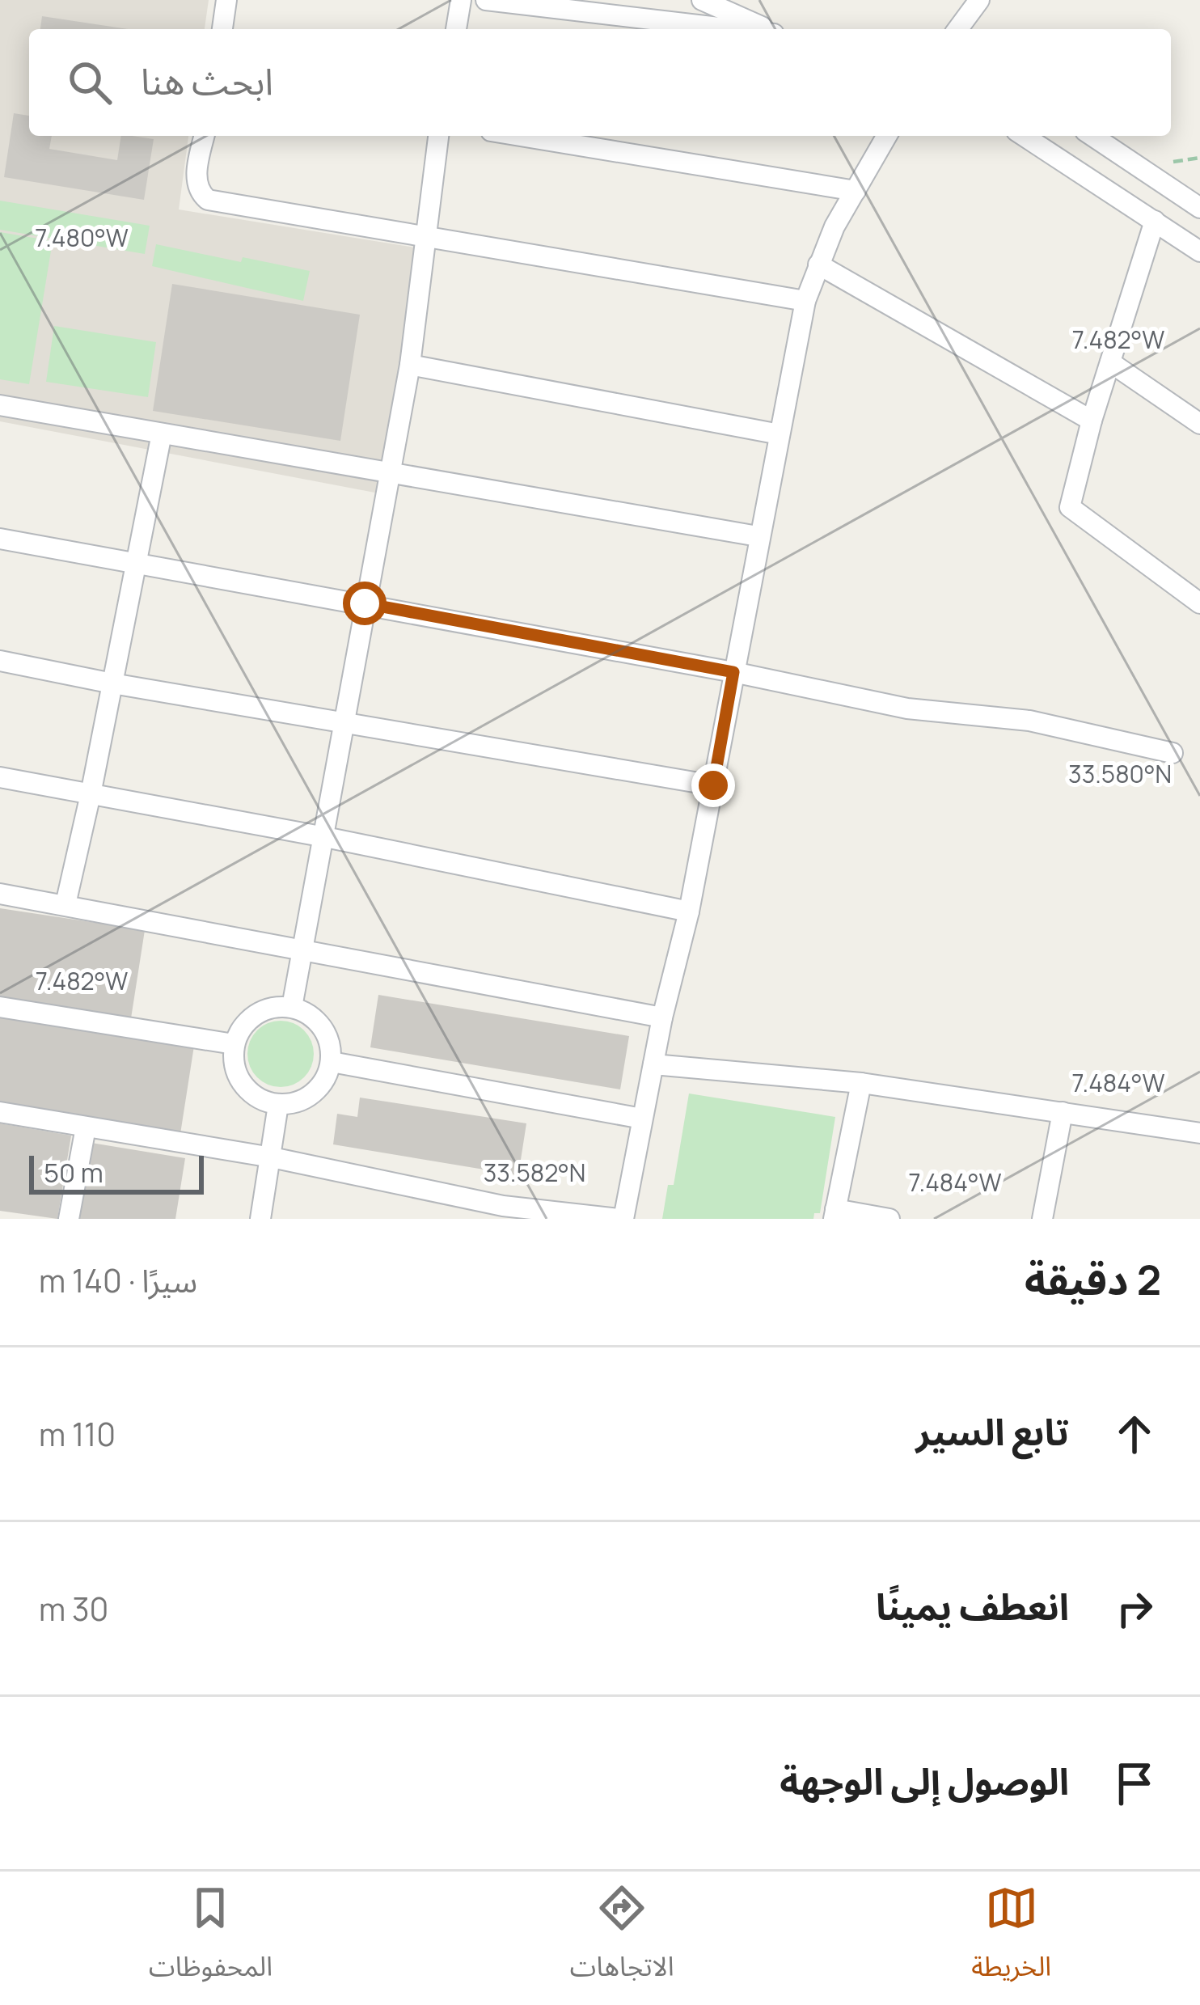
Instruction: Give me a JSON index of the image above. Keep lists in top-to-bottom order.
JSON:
{
  "scale_bar": "50 m",
  "page": {
    "search": "ابحث هنا",
    "scale": "50 m",
    "heading": ["2 دقيقة", "سيرًا · 140 m"],
    "list": [
      ["تابع السير", "110 m"],
      ["انعطف يمينًا", "30 m"],
      "الوصول إلى الوجهة"
    ],
    "nav": ["الخريطة", "الاتجاهات", "المحفوظات"]
  },
  "coordinates": [
    "7.480°W",
    "7.482°W",
    "33.580°N",
    "7.484°W",
    "33.582°N"
  ]
}
